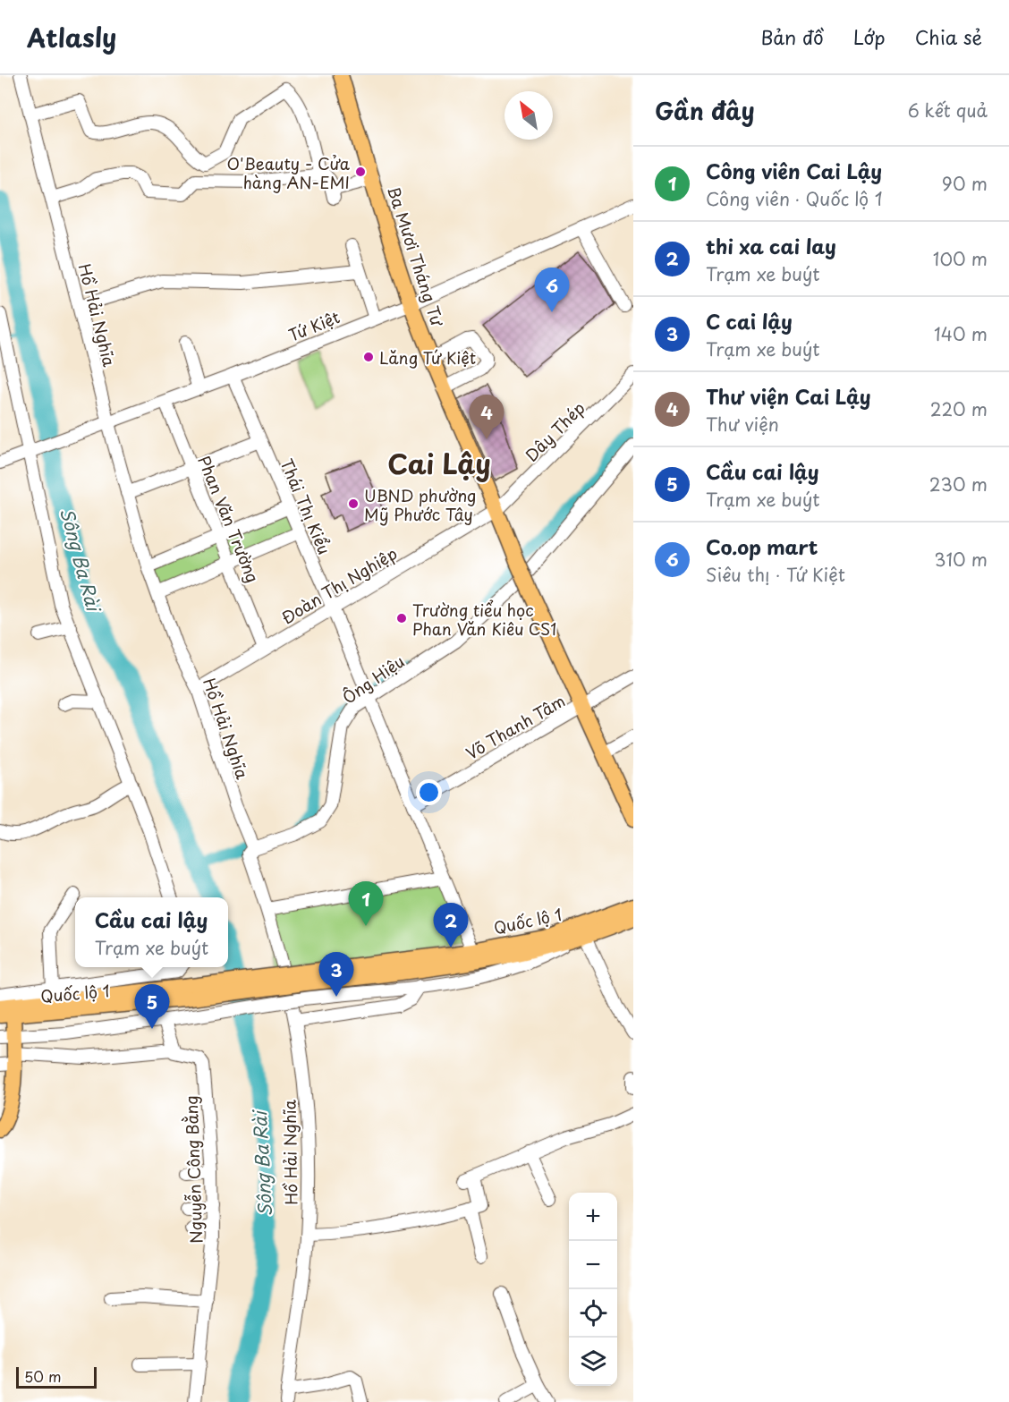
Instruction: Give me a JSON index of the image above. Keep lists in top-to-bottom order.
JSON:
{
  "streets": {
    "main road": ["Ba Mươi Tháng Tư", "Quốc lộ 1"],
    "street": [
      "Hồ Hải Nghĩa",
      "Tứ Kiệt",
      "Dây Thép",
      "Thái Thị Kiểu",
      "Phan Văn Trường",
      "Đoàn Thị Nghiệp",
      "Ông Hiệu",
      "Võ Thanh Tâm",
      "Nguyễn Công Bằng"
    ]
  },
  "crossings": [
    ["Ba Mươi Tháng Tư", "Tứ Kiệt"],
    ["Ba Mươi Tháng Tư", "Dây Thép"],
    ["Ba Mươi Tháng Tư", "Đoàn Thị Nghiệp"],
    ["Ba Mươi Tháng Tư", "Võ Thanh Tâm"],
    ["Hồ Hải Nghĩa", "Tứ Kiệt"],
    ["Hồ Hải Nghĩa", "Đoàn Thị Nghiệp"],
    ["Hồ Hải Nghĩa", "Ông Hiệu"],
    ["Tứ Kiệt", "Thái Thị Kiểu"],
    ["Tứ Kiệt", "Phan Văn Trường"],
    ["Dây Thép", "Đoàn Thị Nghiệp"],
    ["Thái Thị Kiểu", "Đoàn Thị Nghiệp"],
    ["Thái Thị Kiểu", "Ông Hiệu"],
    ["Phan Văn Trường", "Đoàn Thị Nghiệp"]
  ],
  "districts": ["Cai Lậy"],
  "water": ["Sông Ba Rài"],
  "places": [
    "O'Beauty - Cửa hàng AN-EMI",
    "Lăng Tứ Kiệt",
    "UBND phường Mỹ Phước Tây",
    "Trường tiểu học Phan Văn Kiêu CS1"
  ],
  "scale_bar": "50 m",
  "north": "top left",
  "page": {
    "header": "Atlasly",
    "nav": ["Bản đồ", "Lớp", "Chia sẻ"],
    "heading": ["Gần đây", "6 kết quả"],
    "list": [
      {
        "mark": "1",
        "name": "Công viên Cai Lậy",
        "note": "Công viên · Quốc lộ 1",
        "value": "90 m"
      },
      {
        "mark": "2",
        "name": "thi xa cai lay",
        "note": "Trạm xe buýt",
        "value": "100 m"
      },
      {
        "mark": "3",
        "name": "C cai lậy",
        "note": "Trạm xe buýt",
        "value": "140 m"
      },
      {
        "mark": "4",
        "name": "Thư viện Cai Lậy",
        "note": "Thư viện",
        "value": "220 m"
      },
      {
        "mark": "5",
        "name": "Cầu cai lậy",
        "note": "Trạm xe buýt",
        "value": "230 m"
      },
      {
        "mark": "6",
        "name": "Co.op mart",
        "note": "Siêu thị · Tứ Kiệt",
        "value": "310 m"
      }
    ],
    "pins": [
      "6",
      "4",
      "1",
      "2",
      "3",
      "5"
    ],
    "popup": ["Cầu cai lậy", "Trạm xe buýt"],
    "map_buttons": ["+", "−"],
    "scale": "50 m"
  }
}
